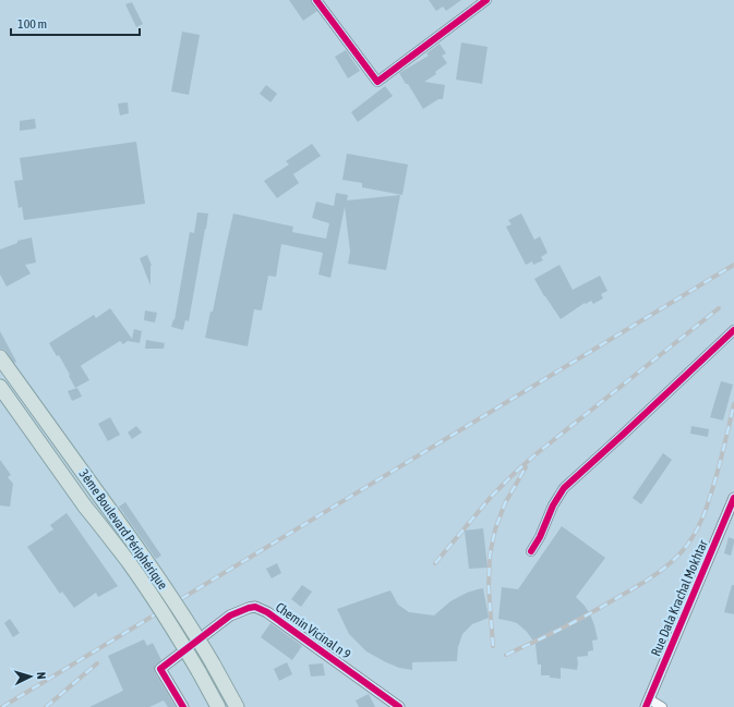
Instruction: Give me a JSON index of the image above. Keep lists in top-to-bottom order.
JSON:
{
  "streets": {
    "highway": ["3ème Boulevard Périphérique"],
    "street": ["Rue Dala Krachal Mokhtar", "Chemin Vicinal n 9"]
  },
  "scale_bar": "100 m",
  "north": "right"
}
